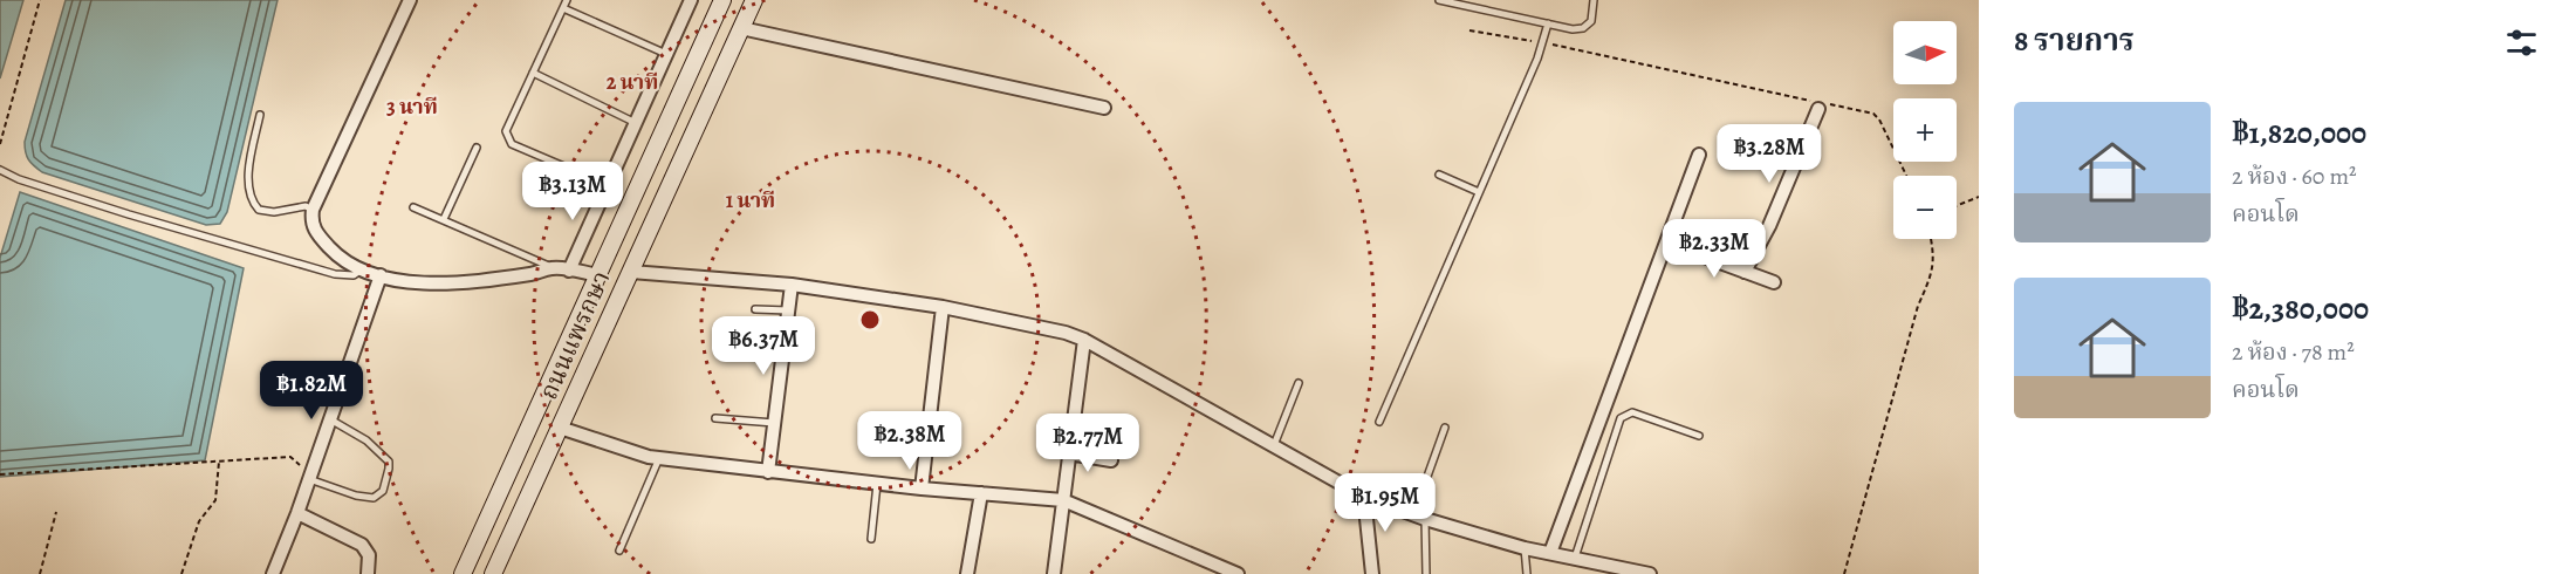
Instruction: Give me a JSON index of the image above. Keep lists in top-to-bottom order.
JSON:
{
  "streets": {
    "main road": ["ถนนแพรกษา"]
  },
  "north": "right",
  "page": {
    "heading": "8 รายการ",
    "map_buttons": ["+", "−"],
    "list": [
      {
        "name": "฿1,820,000",
        "note": "2 ห้อง · 60 m² · คอนโด"
      },
      {
        "name": "฿2,380,000",
        "note": "2 ห้อง · 78 m² · คอนโด"
      }
    ],
    "price": [
      "฿3.28M",
      "฿3.13M",
      "฿2.33M",
      "฿6.37M",
      "฿1.82M",
      "฿2.38M",
      "฿2.77M",
      "฿1.95M"
    ]
  },
  "rings": ["2 นาที", "3 นาที", "1 นาที"]
}
